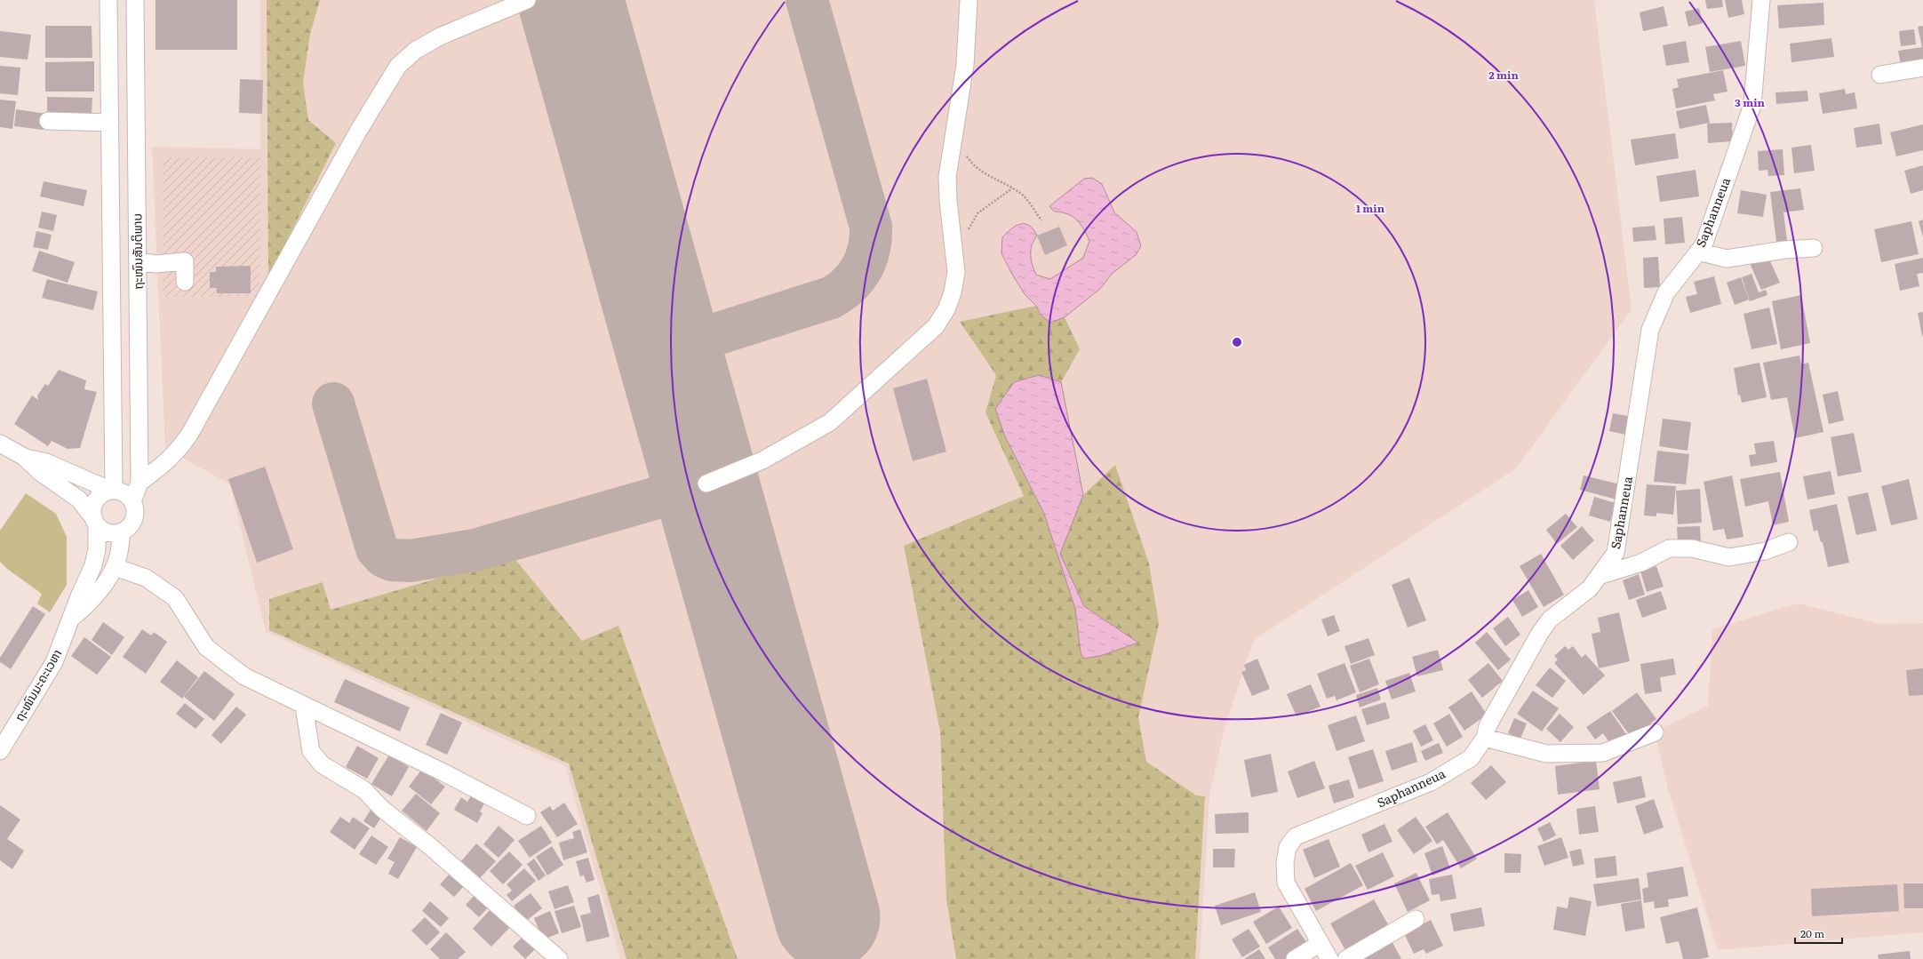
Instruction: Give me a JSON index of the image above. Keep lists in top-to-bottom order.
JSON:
{
  "streets": {
    "street": ["Saphanneua", "ຖະໜົນສັນຕິພາບ", "ຖະໜົນມະຄະເວຫາ"]
  },
  "crossings": [
    ["ຖະໜົນສັນຕິພາບ", "ຖະໜົນມະຄະເວຫາ"]
  ],
  "scale_bar": "20 m",
  "rings": ["2 min", "3 min", "1 min"]
}
